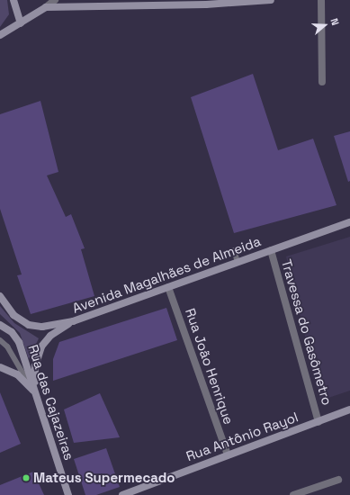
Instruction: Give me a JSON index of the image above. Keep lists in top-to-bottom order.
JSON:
{
  "streets": {
    "main road": ["Avenida Magalhães de Almeida", "Rua das Cajazeiras", "Rua Antônio Rayol"],
    "street": ["Travessa do Gasômetro", "Rua João Henrique"]
  },
  "crossings": [
    ["Avenida Magalhães de Almeida", "Travessa do Gasômetro"],
    ["Avenida Magalhães de Almeida", "Rua João Henrique"],
    ["Travessa do Gasômetro", "Rua Antônio Rayol"],
    ["Rua João Henrique", "Rua Antônio Rayol"]
  ],
  "places": ["Mateus Supermecado"],
  "north": "right"
}
